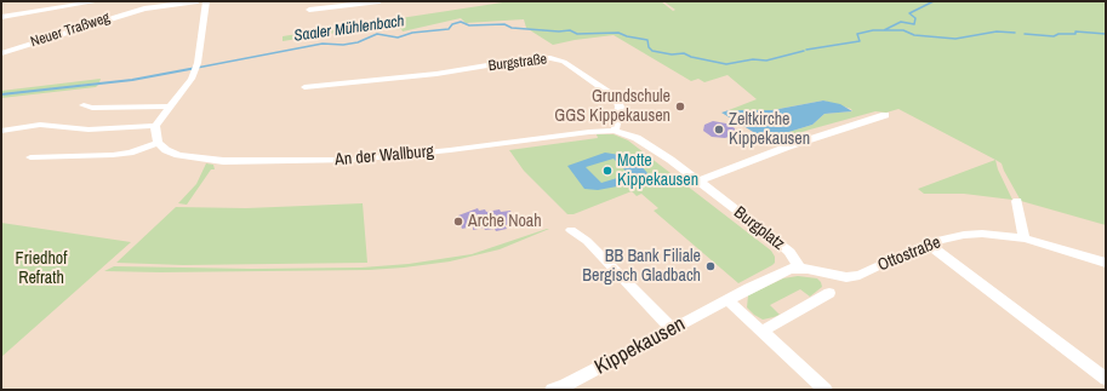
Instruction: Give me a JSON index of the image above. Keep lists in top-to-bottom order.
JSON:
{
  "streets": {
    "street": [
      "Neuer Traßweg",
      "Burgstraße",
      "An der Wallburg",
      "Burgplatz",
      "Ottostraße",
      "Kippekausen"
    ]
  },
  "crossings": [
    ["Burgstraße", "An der Wallburg"],
    ["Burgplatz", "Ottostraße"],
    ["Burgplatz", "Kippekausen"]
  ],
  "water": ["Saaler Mühlenbach"],
  "parks": ["Friedhof Refrath"],
  "places": [
    "Grundschule GGS Kippekausen",
    "Zeltkirche Kippekausen",
    "Motte Kippekausen",
    "Arche Noah",
    "BB Bank Filiale Bergisch Gladbach"
  ]
}
